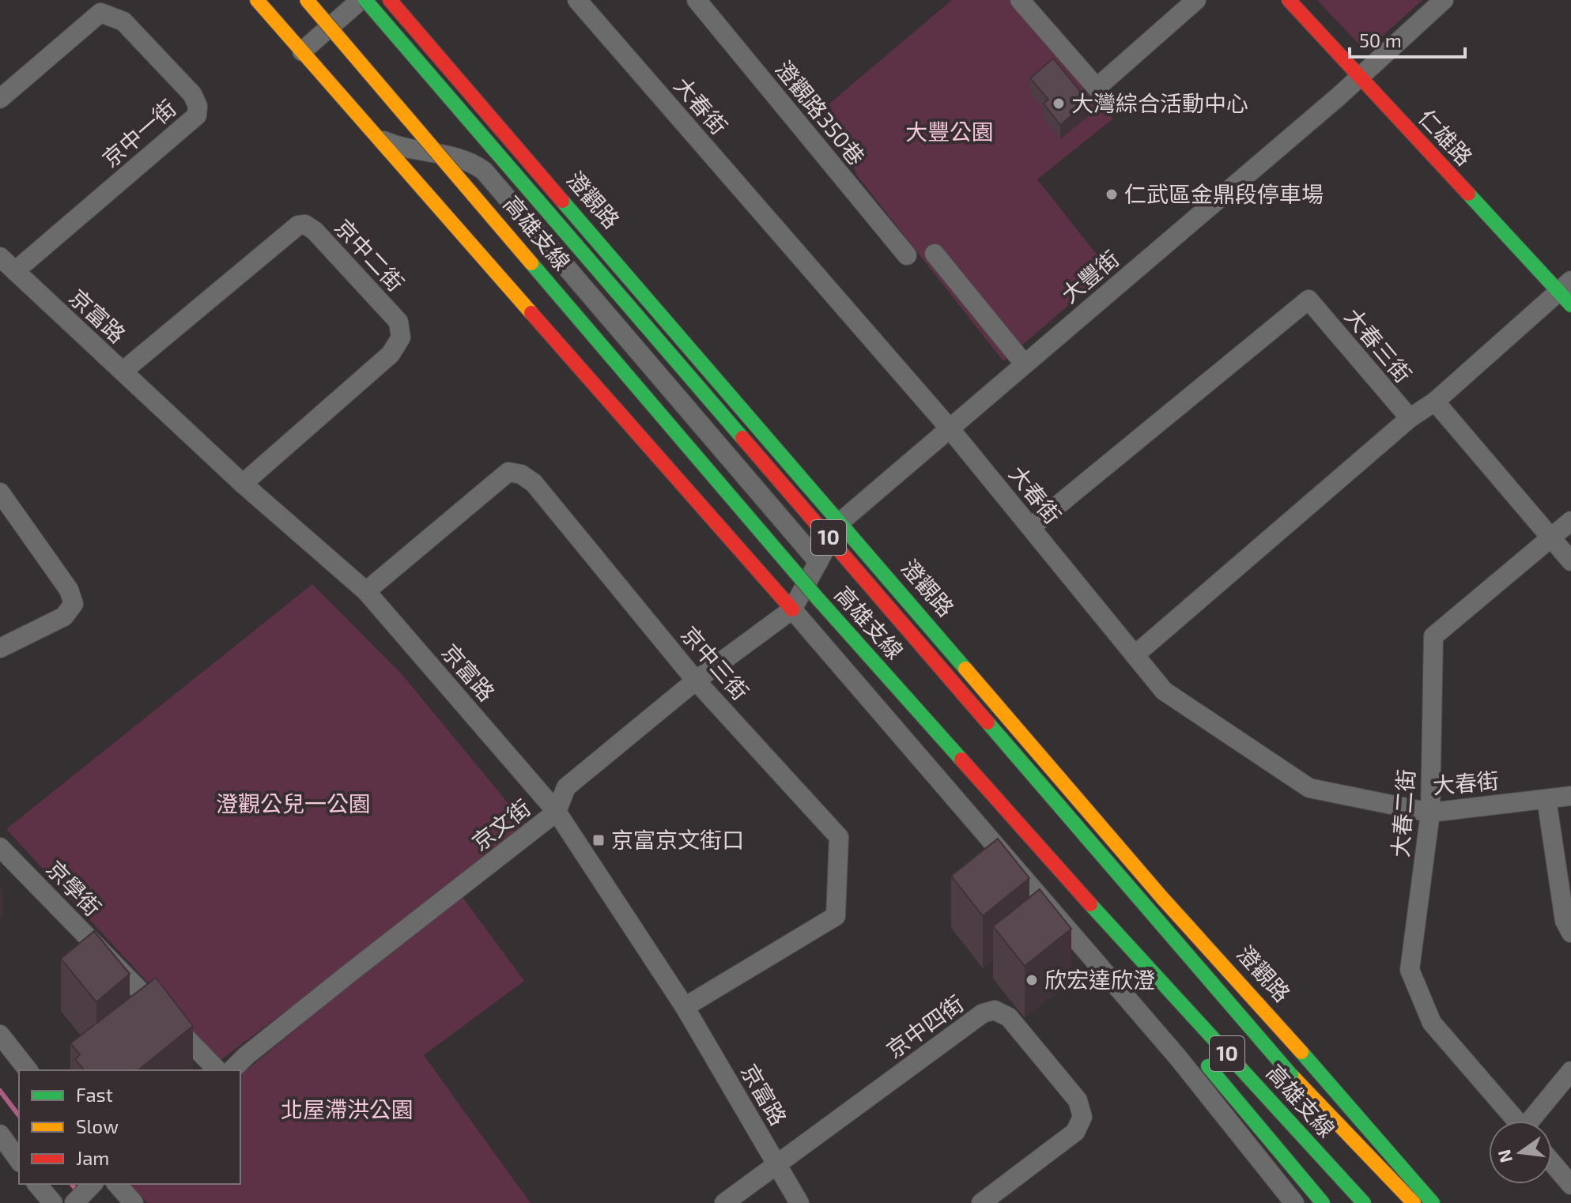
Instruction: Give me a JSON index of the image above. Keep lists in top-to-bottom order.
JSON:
{
  "streets": {
    "main road": [
      "仁雄路",
      "澄觀路",
      "高雄支線",
      "10"
    ],
    "street": [
      "大春街",
      "澄觀路350巷",
      "京中一街",
      "京中二街",
      "大豐街",
      "京富路",
      "大春三街",
      "京中三街",
      "大春二街",
      "京文街",
      "京學街",
      "京中四街"
    ]
  },
  "crossings": [
    ["大春街", "大豐街"],
    ["大春街", "大春三街"],
    ["大春街", "大春二街"],
    ["京中一街", "京富路"],
    ["仁雄路", "大豐街"],
    ["澄觀路", "大豐街"],
    ["京中二街", "京富路"],
    ["大豐街", "京文街"],
    ["京富路", "京中三街"],
    ["京富路", "京文街"],
    ["京富路", "京中四街"],
    ["京中三街", "京文街"]
  ],
  "parks": ["大豐公園", "澄觀公兒一公園", "北屋滯洪公園"],
  "places": {
    "other": ["大灣綜合活動中心", "仁武區金鼎段停車場", "欣宏達欣澄"],
    "transit": ["京富京文街口"]
  },
  "legend": ["Fast", "Slow", "Jam"],
  "scale_bar": "50 m",
  "north": "left"
}
